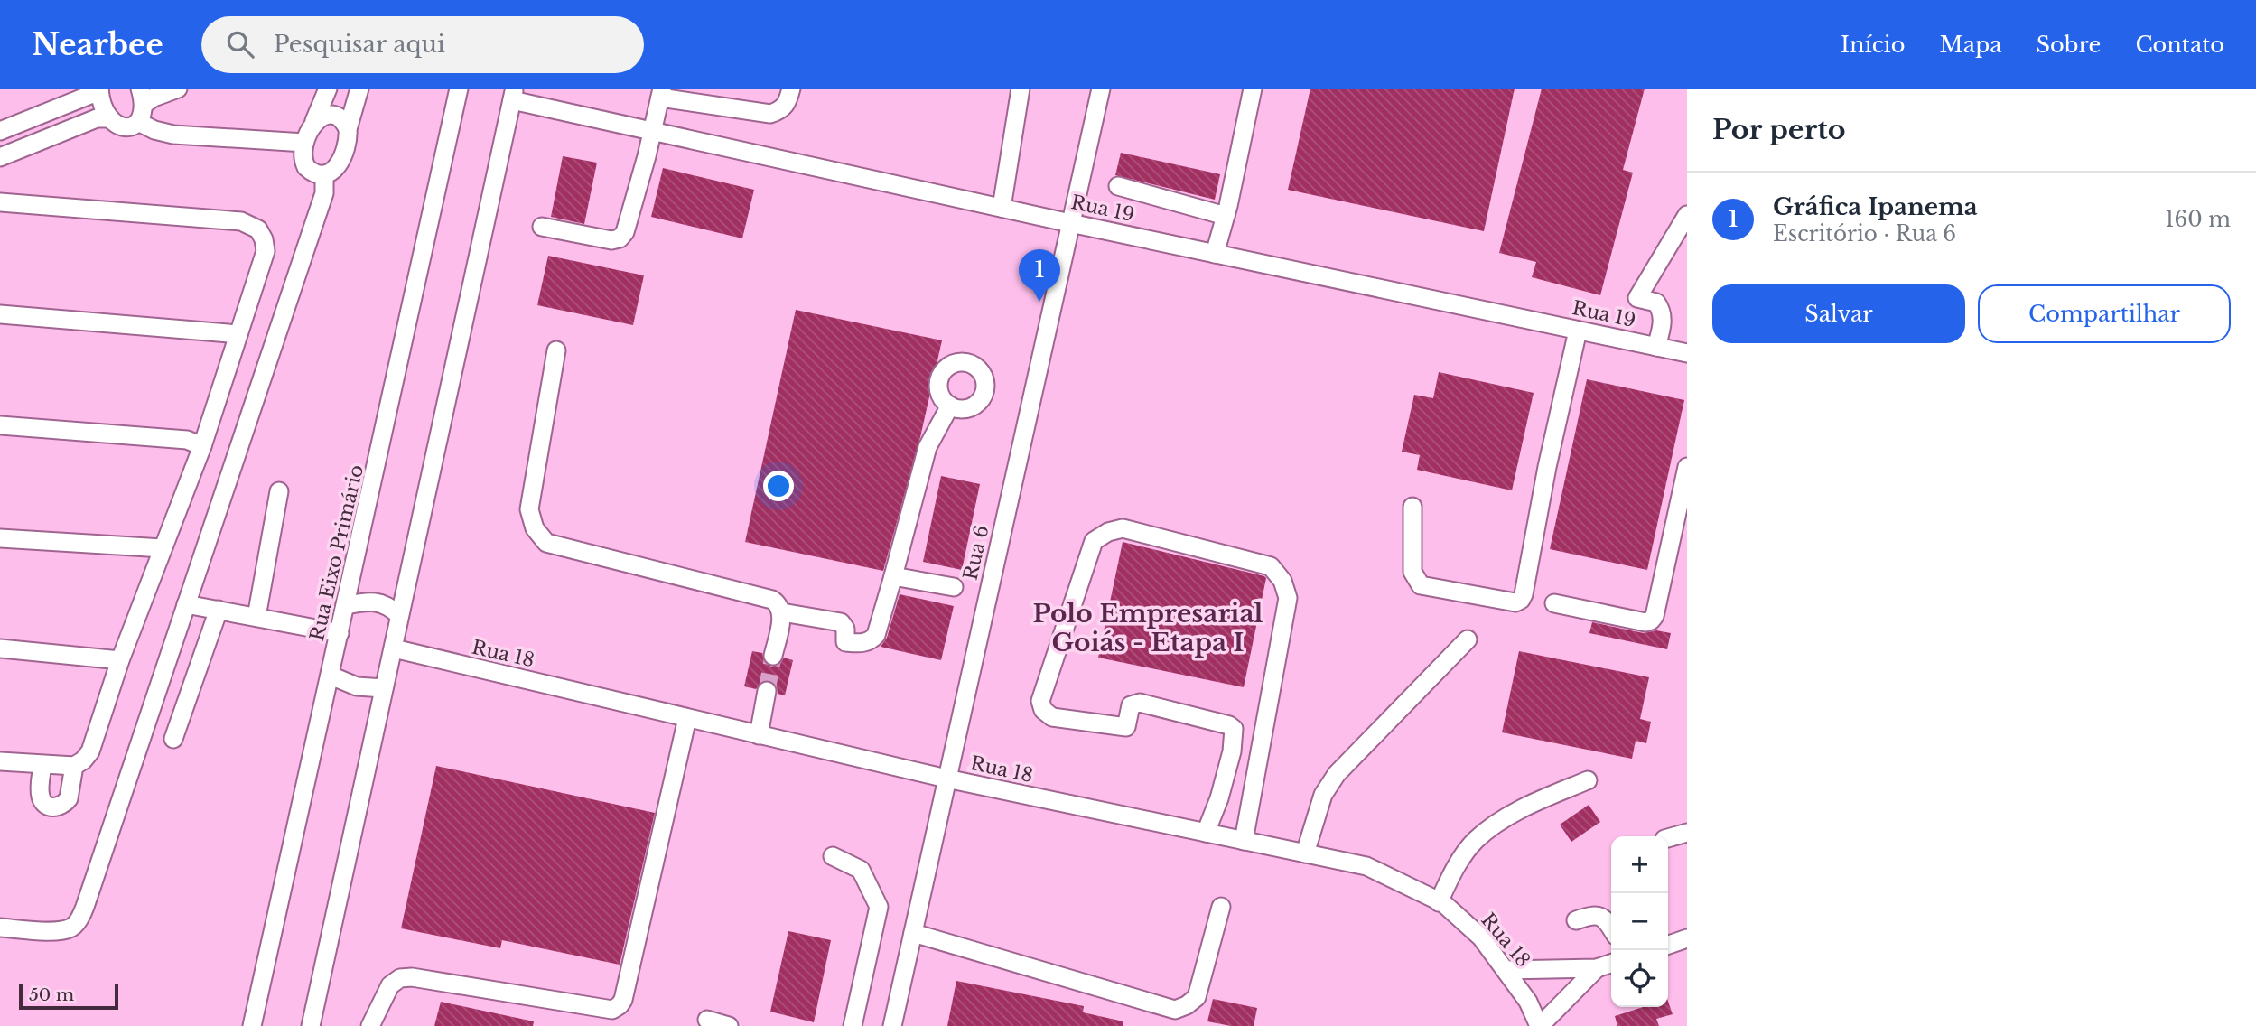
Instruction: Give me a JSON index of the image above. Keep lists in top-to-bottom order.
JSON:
{
  "streets": {
    "street": [
      "Rua 19",
      "Rua Eixo Primário",
      "Rua 6",
      "Rua 18"
    ]
  },
  "crossings": [
    ["Rua 19", "Rua 6"],
    ["Rua 6", "Rua 18"]
  ],
  "districts": ["Polo Empresarial Goiás - Etapa I"],
  "scale_bar": "50 m",
  "page": {
    "header": "Nearbee",
    "search": "Pesquisar aqui",
    "nav": [
      "Início",
      "Mapa",
      "Sobre",
      "Contato"
    ],
    "heading": "Por perto",
    "list": [
      {
        "mark": "1",
        "name": "Gráfica Ipanema",
        "note": "Escritório · Rua 6",
        "value": "160 m"
      }
    ],
    "pins": "1",
    "buttons": ["Salvar", "Compartilhar"],
    "map_buttons": ["+", "−"],
    "scale": "50 m"
  }
}
